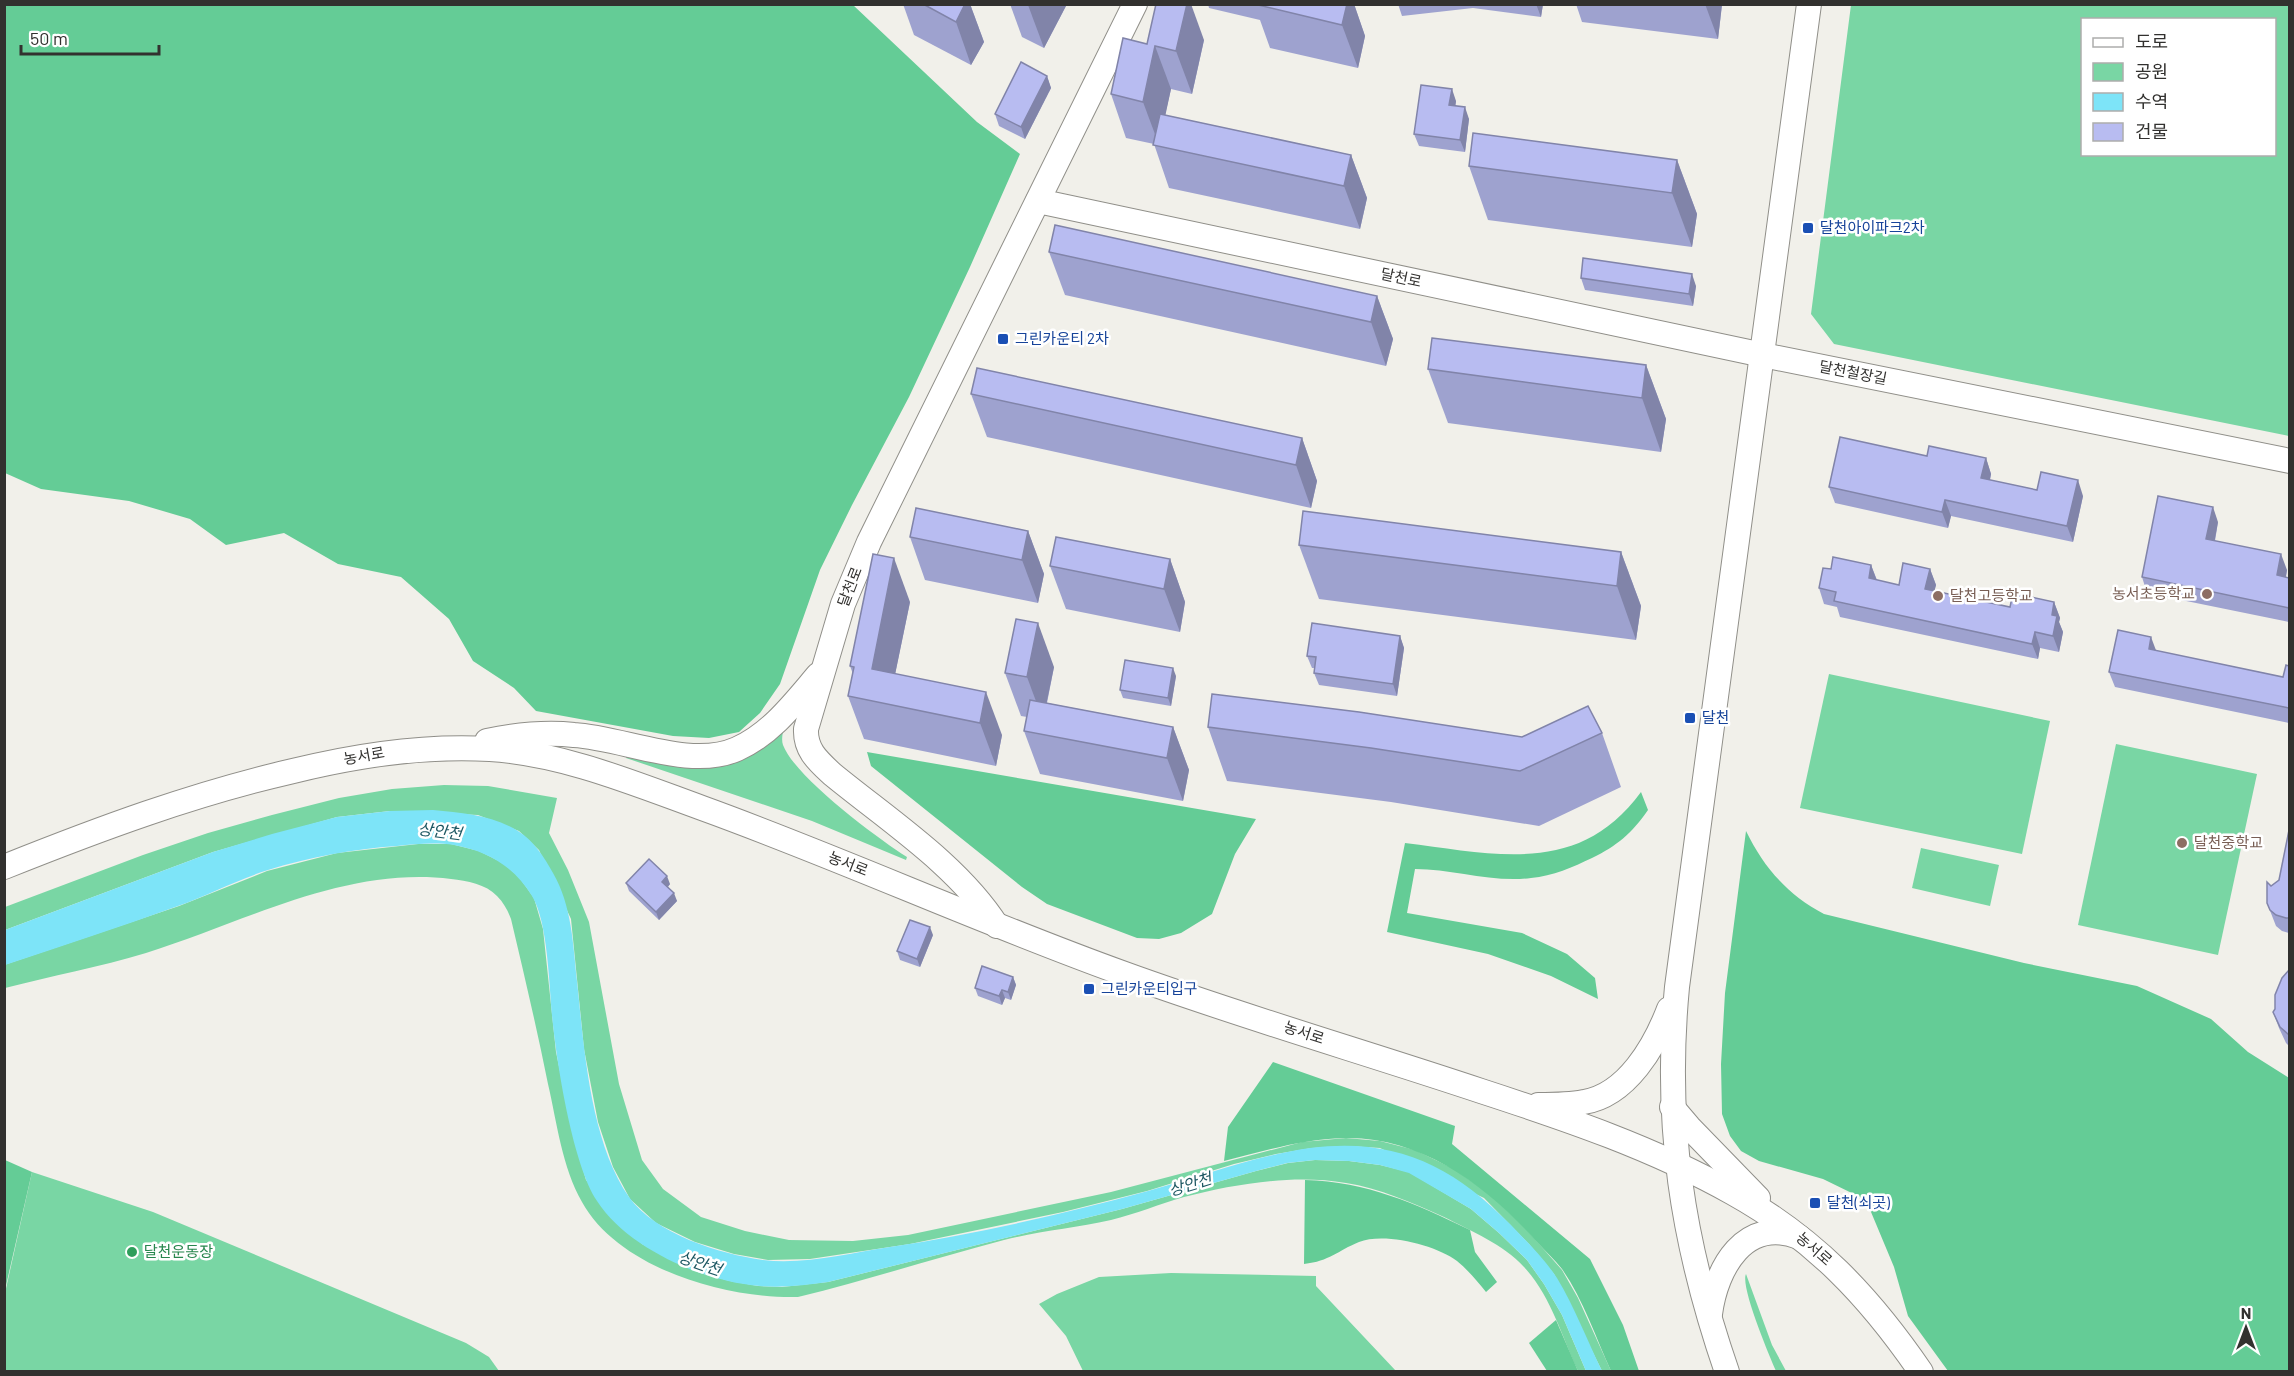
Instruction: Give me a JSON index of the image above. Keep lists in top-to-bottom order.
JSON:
{
  "streets": {
    "street": ["달천로", "달천철장길", "농서로"]
  },
  "crossings": [
    ["달천로", "달천철장길"],
    ["달천로", "농서로"]
  ],
  "water": ["상안천"],
  "places": {
    "transit": [
      "달천아이파크2차",
      "그린카운티 2차",
      "달천",
      "그린카운티입구",
      "달천(쇠곳)"
    ],
    "other": [
      "농서초등학교",
      "달천고등학교",
      "달천중학교",
      "달천운동장"
    ]
  },
  "legend": [
    "도로",
    "공원",
    "수역",
    "건물"
  ],
  "scale_bar": "50 m",
  "north": "top"
}
